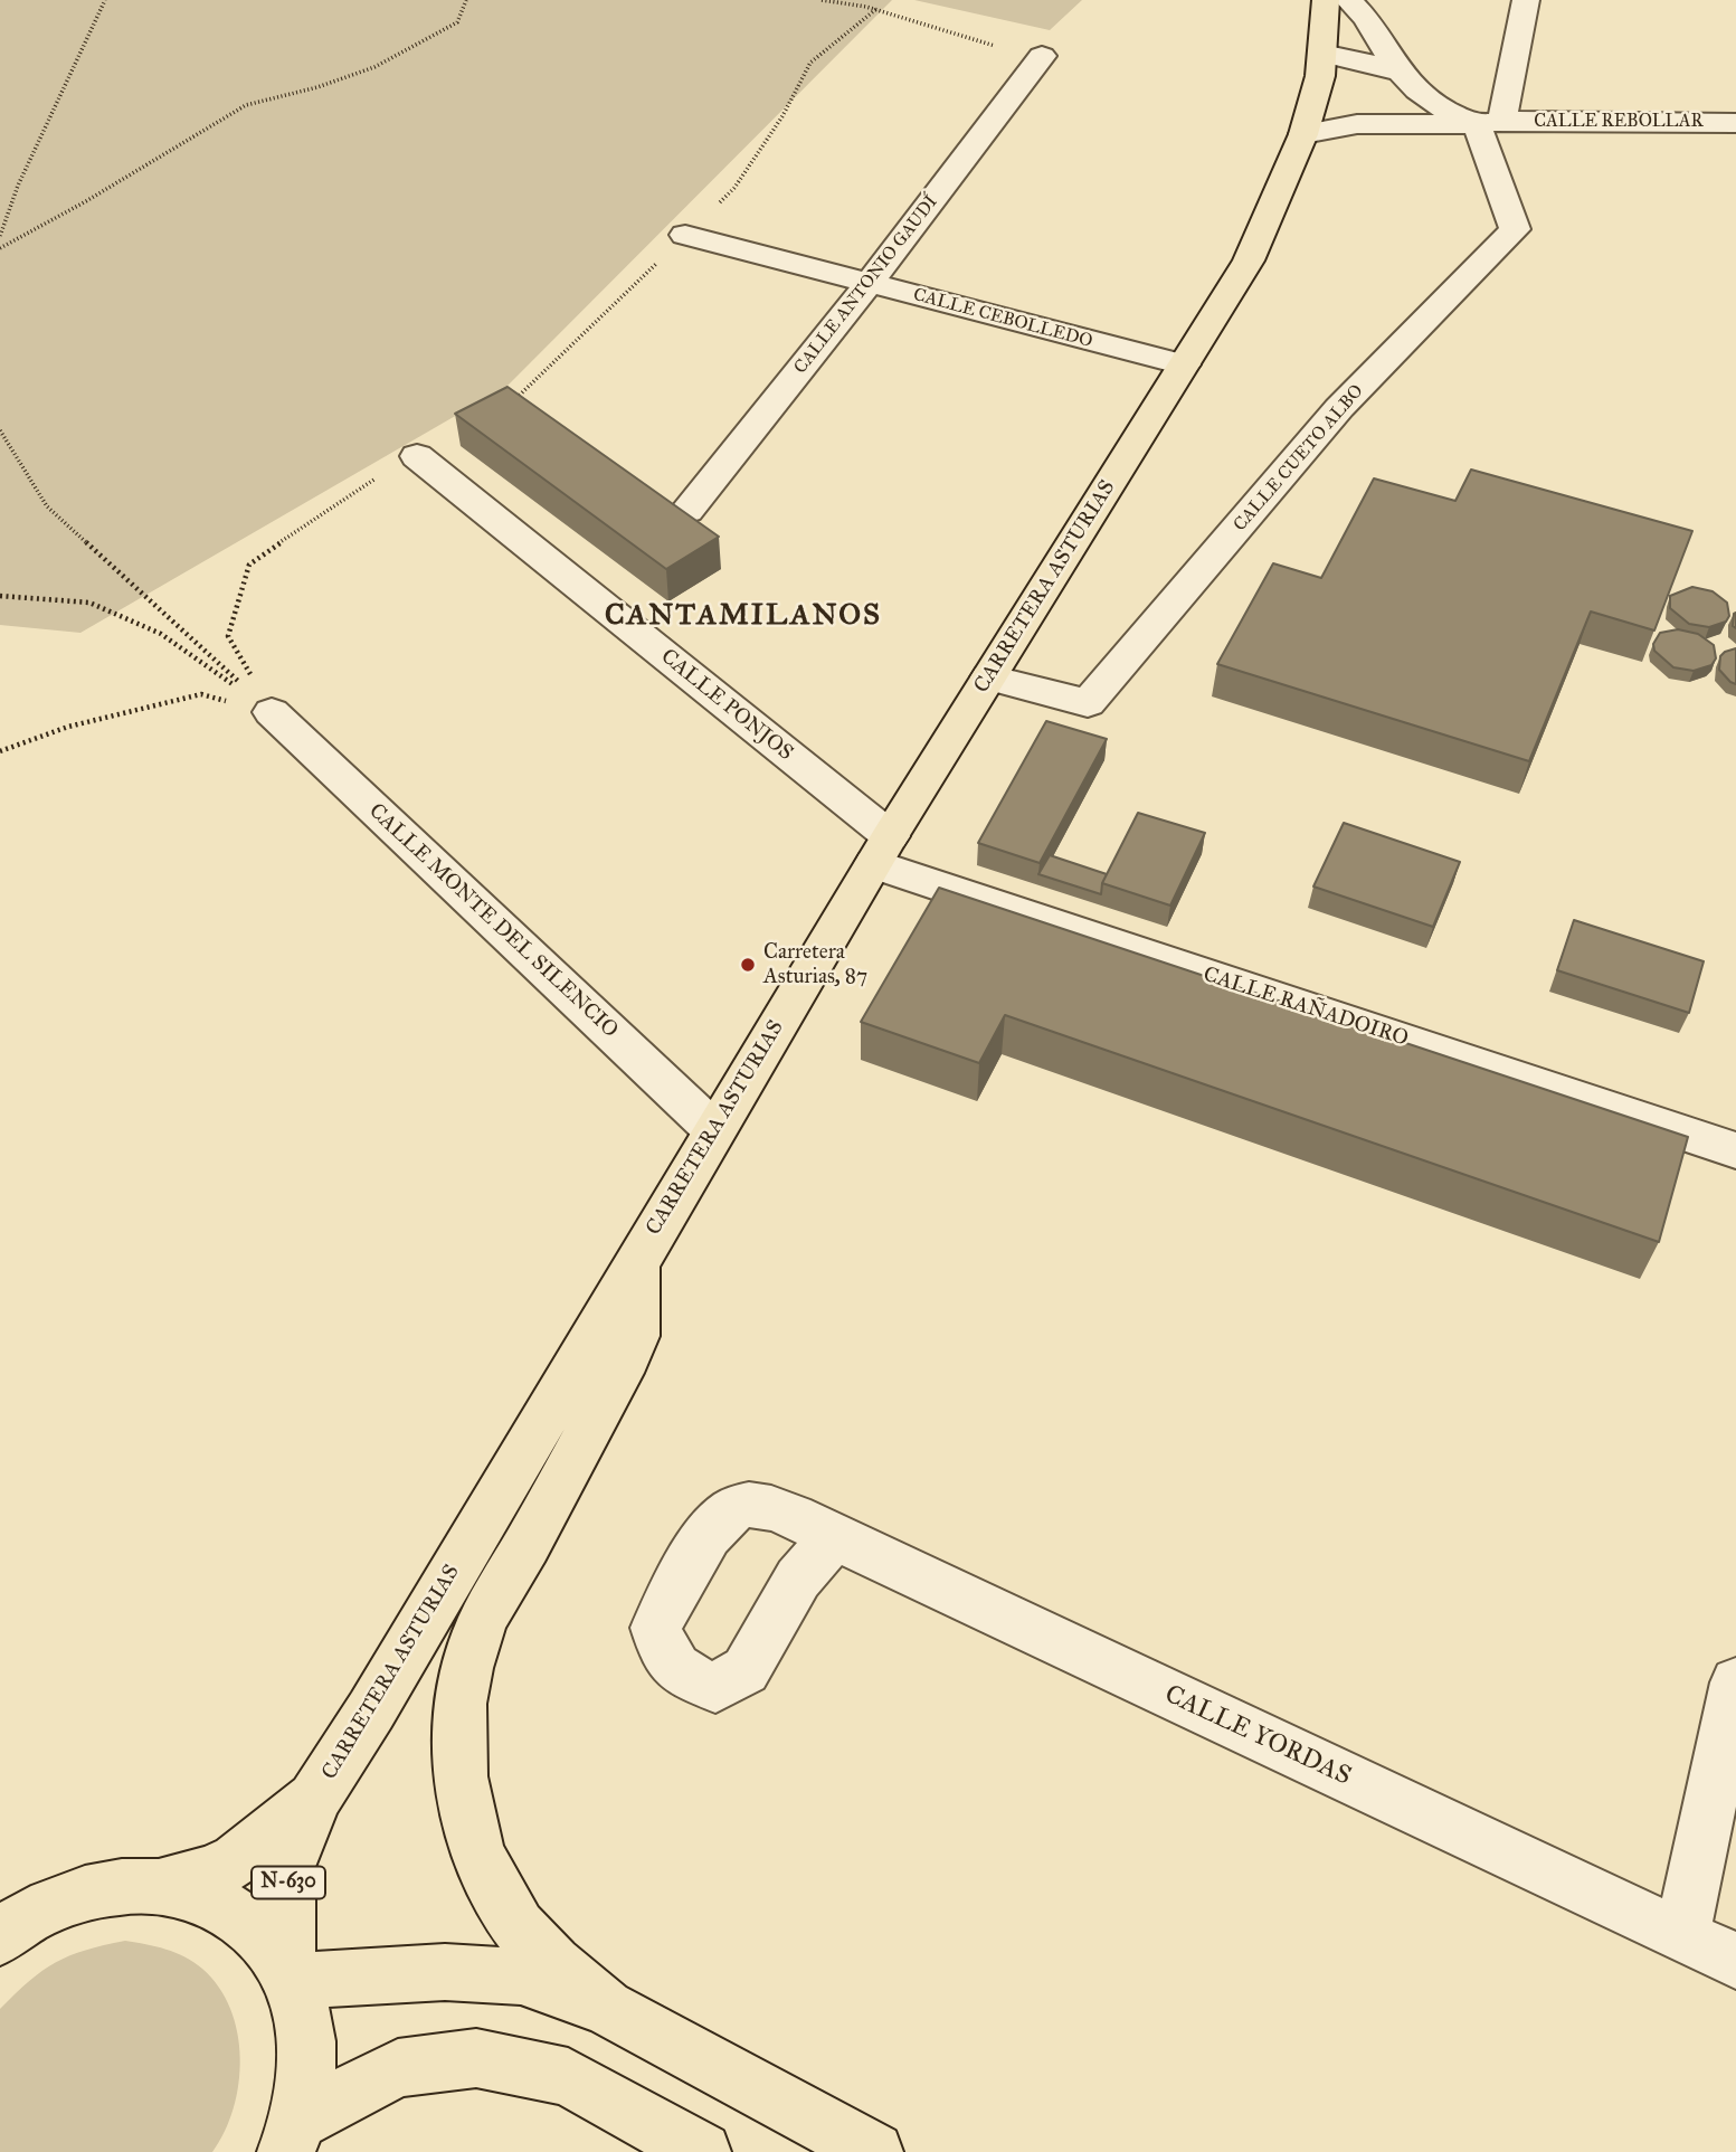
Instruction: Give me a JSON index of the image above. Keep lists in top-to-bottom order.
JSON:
{
  "streets": {
    "main road": ["CARRETERA ASTURIAS", "N-630"],
    "street": [
      "CALLE REBOLLAR",
      "CALLE ANTONIO GAUDÍ",
      "CALLE CEBOLLEDO",
      "CALLE CUETO ALBO",
      "CALLE PONJOS",
      "CALLE MONTE DEL SILENCIO",
      "CALLE RAÑADOIRO",
      "CALLE YORDAS"
    ]
  },
  "crossings": [
    ["CALLE REBOLLAR", "CALLE CUETO ALBO"],
    ["CALLE REBOLLAR", "CARRETERA ASTURIAS"],
    ["CALLE ANTONIO GAUDÍ", "CALLE CEBOLLEDO"],
    ["CALLE CEBOLLEDO", "CARRETERA ASTURIAS"],
    ["CALLE CUETO ALBO", "CARRETERA ASTURIAS"],
    ["CARRETERA ASTURIAS", "CALLE PONJOS"],
    ["CARRETERA ASTURIAS", "CALLE MONTE DEL SILENCIO"],
    ["CARRETERA ASTURIAS", "CALLE RAÑADOIRO"],
    ["CARRETERA ASTURIAS", "N-630"],
    ["CALLE PONJOS", "CALLE RAÑADOIRO"]
  ],
  "districts": ["CANTAMILANOS"],
  "places": ["Carretera Asturias, 87"]
}
